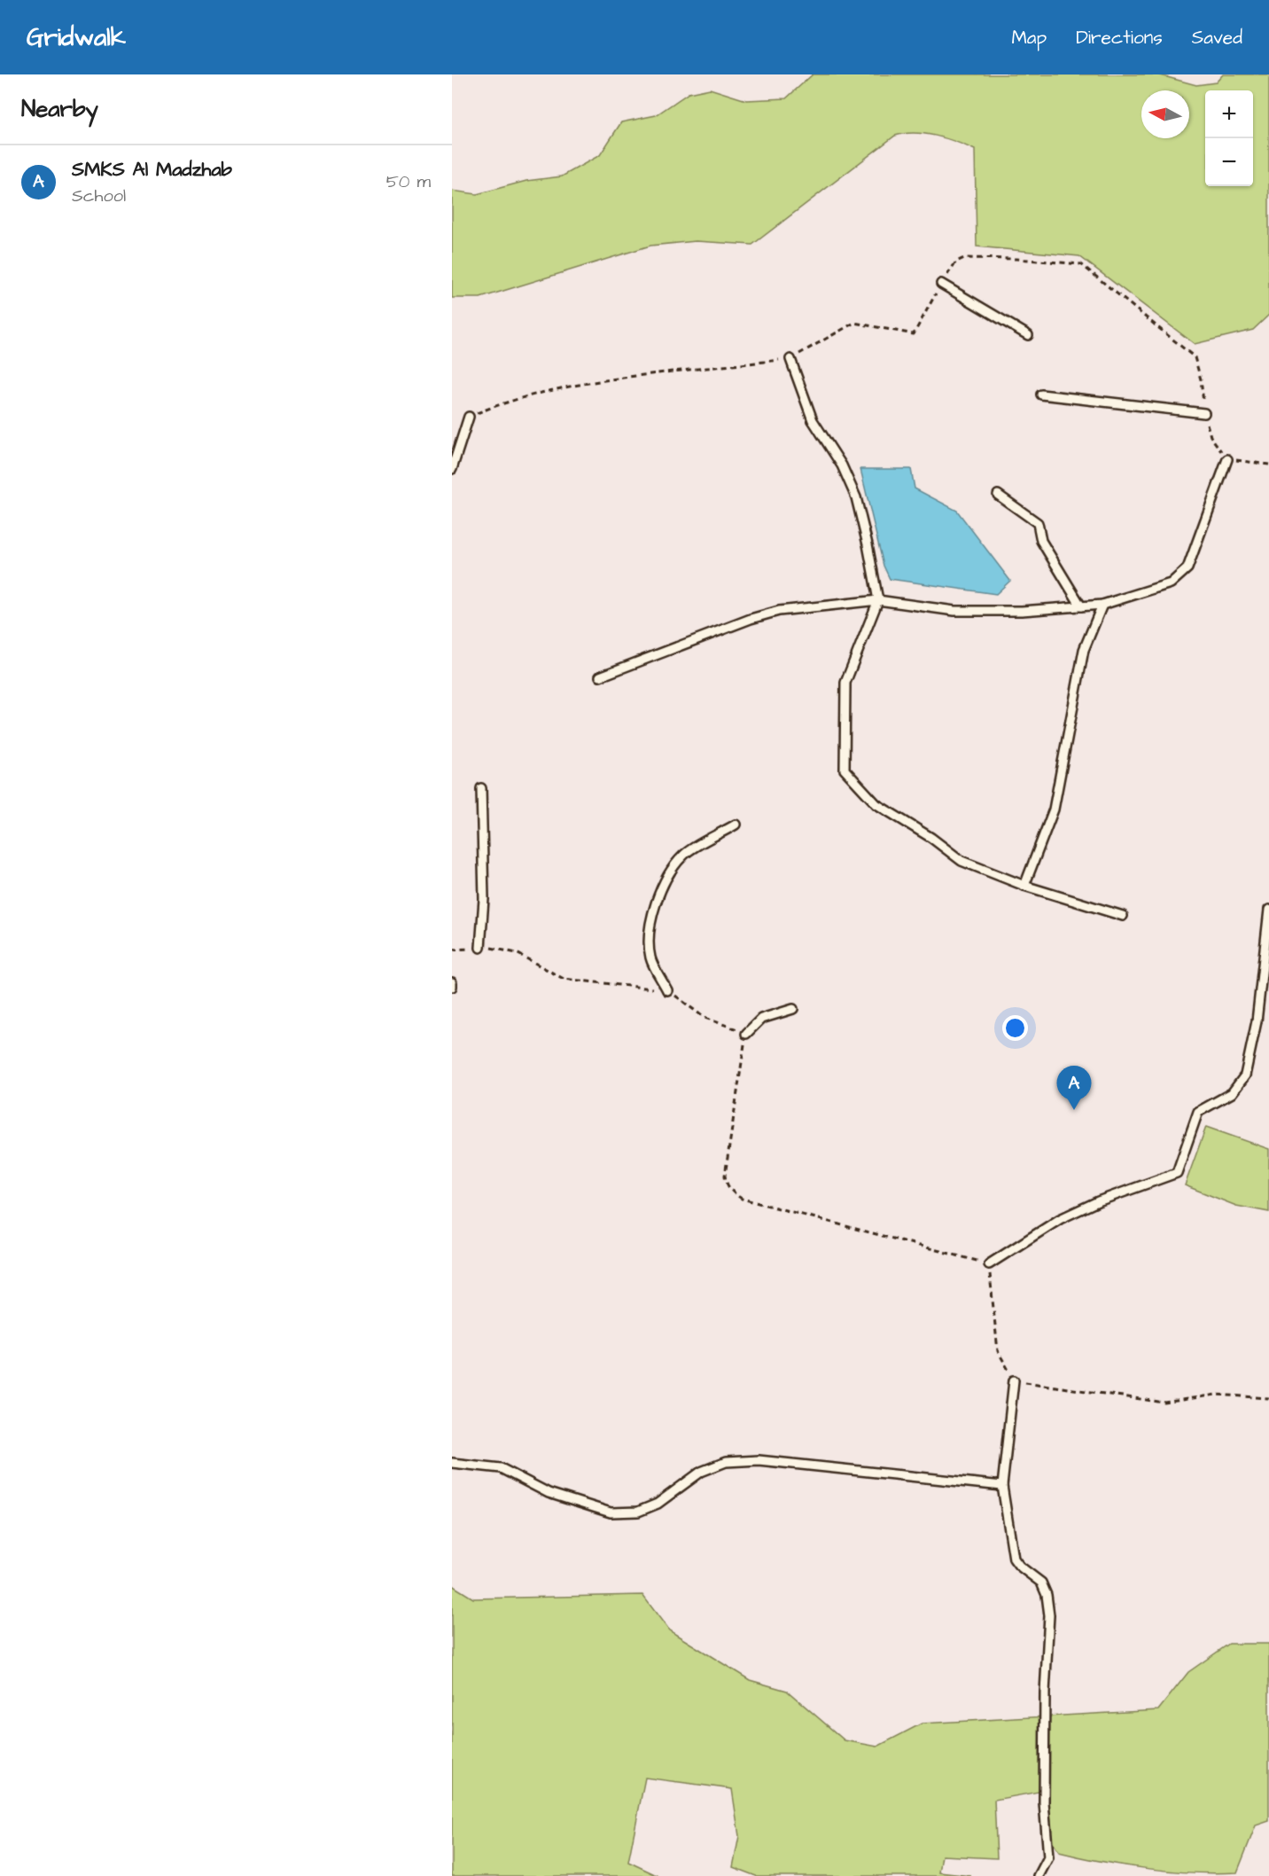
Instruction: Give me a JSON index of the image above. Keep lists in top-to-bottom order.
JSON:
{
  "north": "left",
  "page": {
    "header": "Gridwalk",
    "nav": ["Map", "Directions", "Saved"],
    "heading": "Nearby",
    "map_buttons": ["+", "−"],
    "list": [
      {
        "mark": "A",
        "name": "SMKS Al Madzhab",
        "note": "School",
        "value": "50 m"
      }
    ],
    "pins": "A"
  }
}
